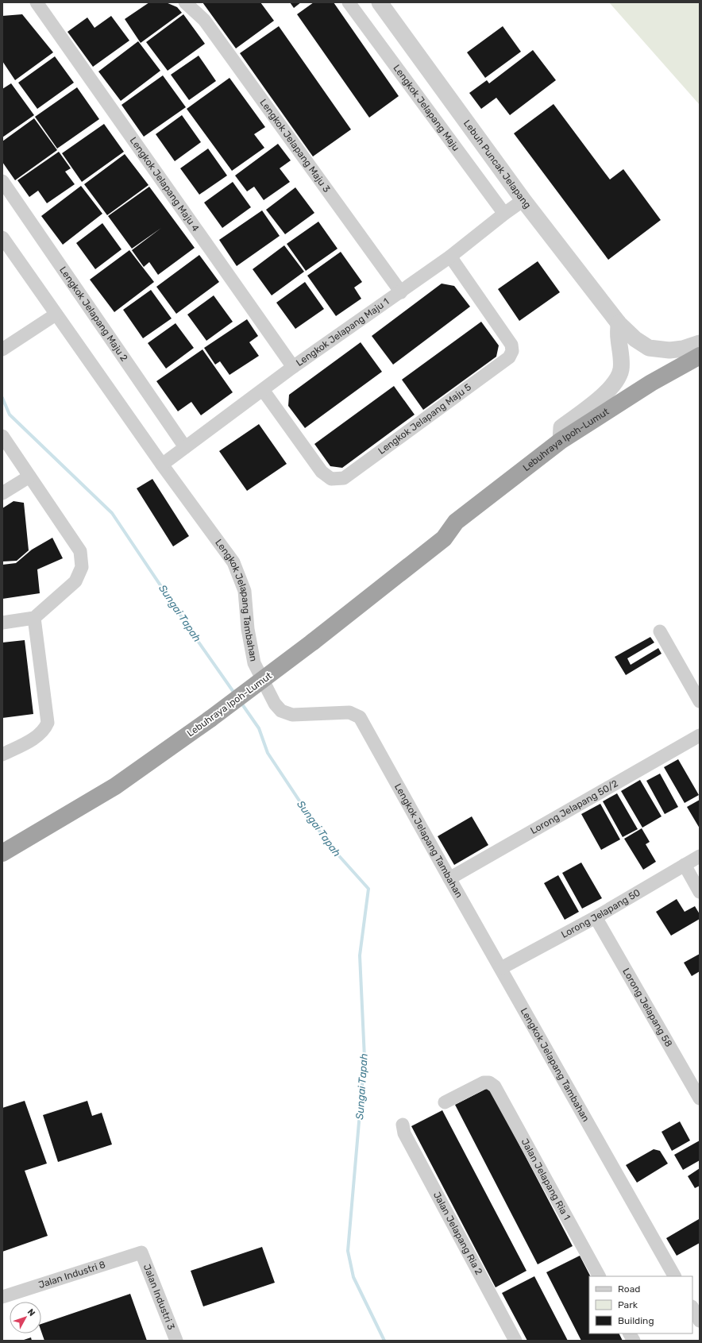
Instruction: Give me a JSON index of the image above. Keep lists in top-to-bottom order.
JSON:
{
  "streets": {
    "highway": ["Lebuhraya Ipoh-Lumut"],
    "street": [
      "Lengkok Jelapang Maju",
      "Lengkok Jelapang Maju 3",
      "Lebuh Puncak Jelapang",
      "Lengkok Jelapang Maju 4",
      "Lengkok Jelapang Maju 2",
      "Lengkok Jelapang Maju 1",
      "Lengkok Jelapang Maju 5",
      "Lengkok Jelapang Tambahan",
      "Lorong Jelapang 50/2",
      "Lorong Jelapang 50",
      "Lorong Jelapang 58",
      "Jalan Jelapang Ria 1",
      "Jalan Jelapang Ria 2",
      "Jalan Industri 8",
      "Jalan Industri 3"
    ]
  },
  "crossings": [
    ["Lengkok Jelapang Maju", "Lengkok Jelapang Maju 1"],
    ["Lengkok Jelapang Maju 3", "Lengkok Jelapang Maju 1"],
    ["Lebuh Puncak Jelapang", "Lengkok Jelapang Maju 1"],
    ["Lengkok Jelapang Maju 4", "Lengkok Jelapang Maju 1"],
    ["Lengkok Jelapang Maju 2", "Lengkok Jelapang Maju 1"],
    ["Lengkok Jelapang Maju 1", "Lengkok Jelapang Maju 5"],
    ["Lengkok Jelapang Maju 1", "Lengkok Jelapang Tambahan"],
    ["Lengkok Jelapang Tambahan", "Lorong Jelapang 50/2"],
    ["Lengkok Jelapang Tambahan", "Lorong Jelapang 50"],
    ["Lorong Jelapang 50", "Lorong Jelapang 58"],
    ["Jalan Industri 8", "Jalan Industri 3"]
  ],
  "water": ["Sungai Tapah"],
  "legend": ["Road", "Park", "Building"],
  "north": "top right"
}
